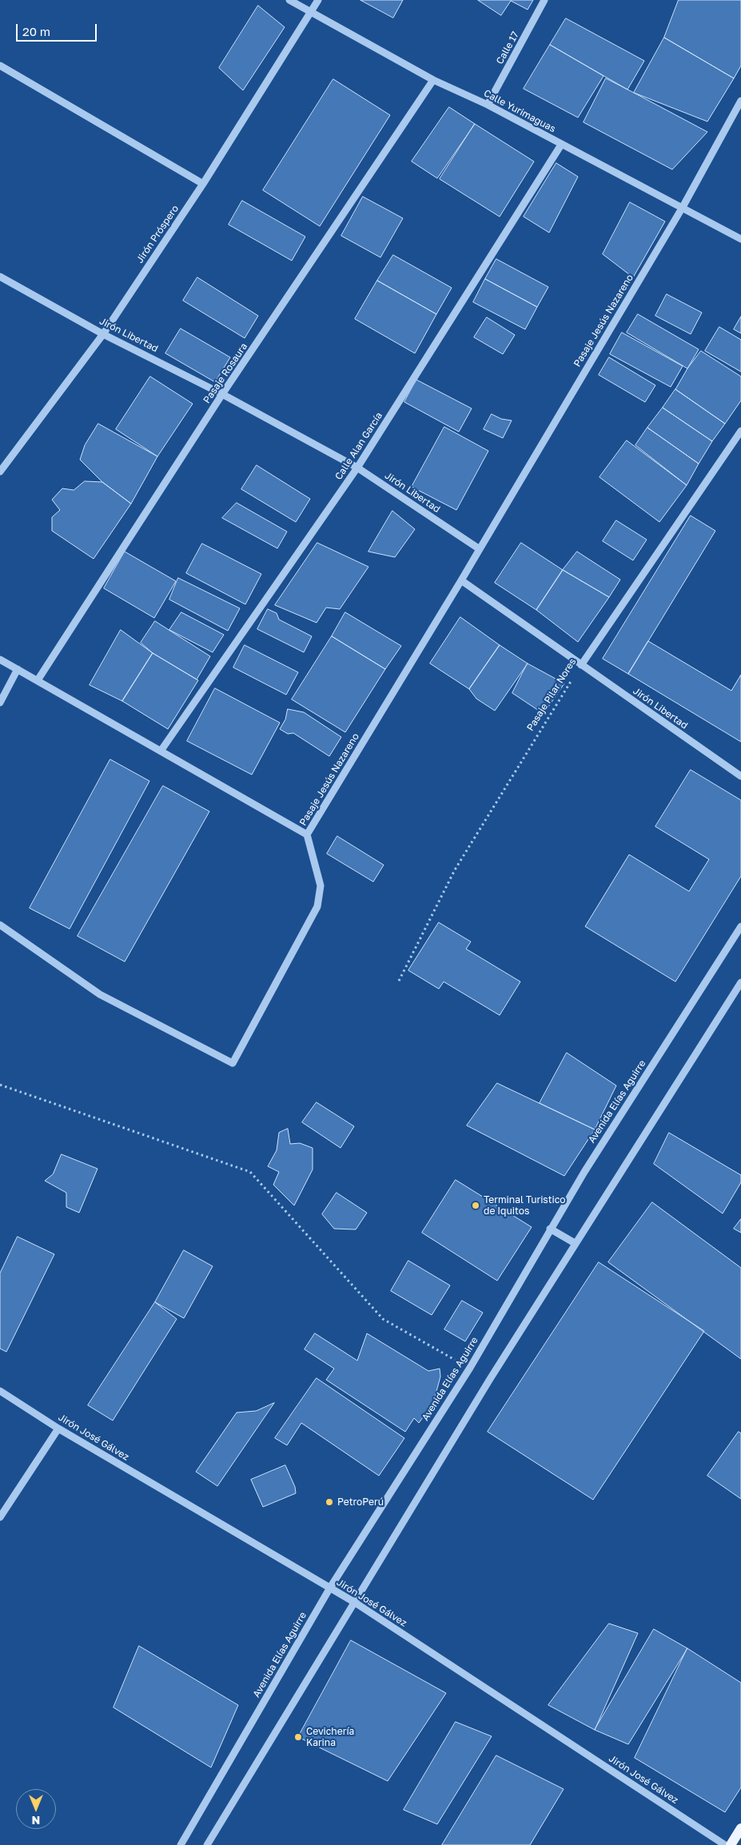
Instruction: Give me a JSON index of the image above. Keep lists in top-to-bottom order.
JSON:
{
  "streets": {
    "street": [
      "Calle 17",
      "Calle Yurimaguas",
      "Jirón Próspero",
      "Pasaje Jesús Nazareno",
      "Jirón Libertad",
      "Pasaje Rosaura",
      "Calle Alan García",
      "Pasaje Pilar Nores",
      "Avenida Elías Aguirre",
      "Jirón José Gálvez"
    ]
  },
  "crossings": [
    ["Calle 17", "Calle Yurimaguas"],
    ["Calle Yurimaguas", "Jirón Próspero"],
    ["Calle Yurimaguas", "Pasaje Jesús Nazareno"],
    ["Calle Yurimaguas", "Pasaje Rosaura"],
    ["Calle Yurimaguas", "Calle Alan García"],
    ["Jirón Próspero", "Jirón Libertad"],
    ["Pasaje Jesús Nazareno", "Jirón Libertad"],
    ["Jirón Libertad", "Pasaje Rosaura"],
    ["Jirón Libertad", "Calle Alan García"],
    ["Jirón Libertad", "Pasaje Pilar Nores"],
    ["Avenida Elías Aguirre", "Jirón José Gálvez"]
  ],
  "places": ["Terminal Turistico de Iquitos", "PetroPerú", "Cevichería Karina"],
  "scale_bar": "20 m",
  "north": "bottom"
}
